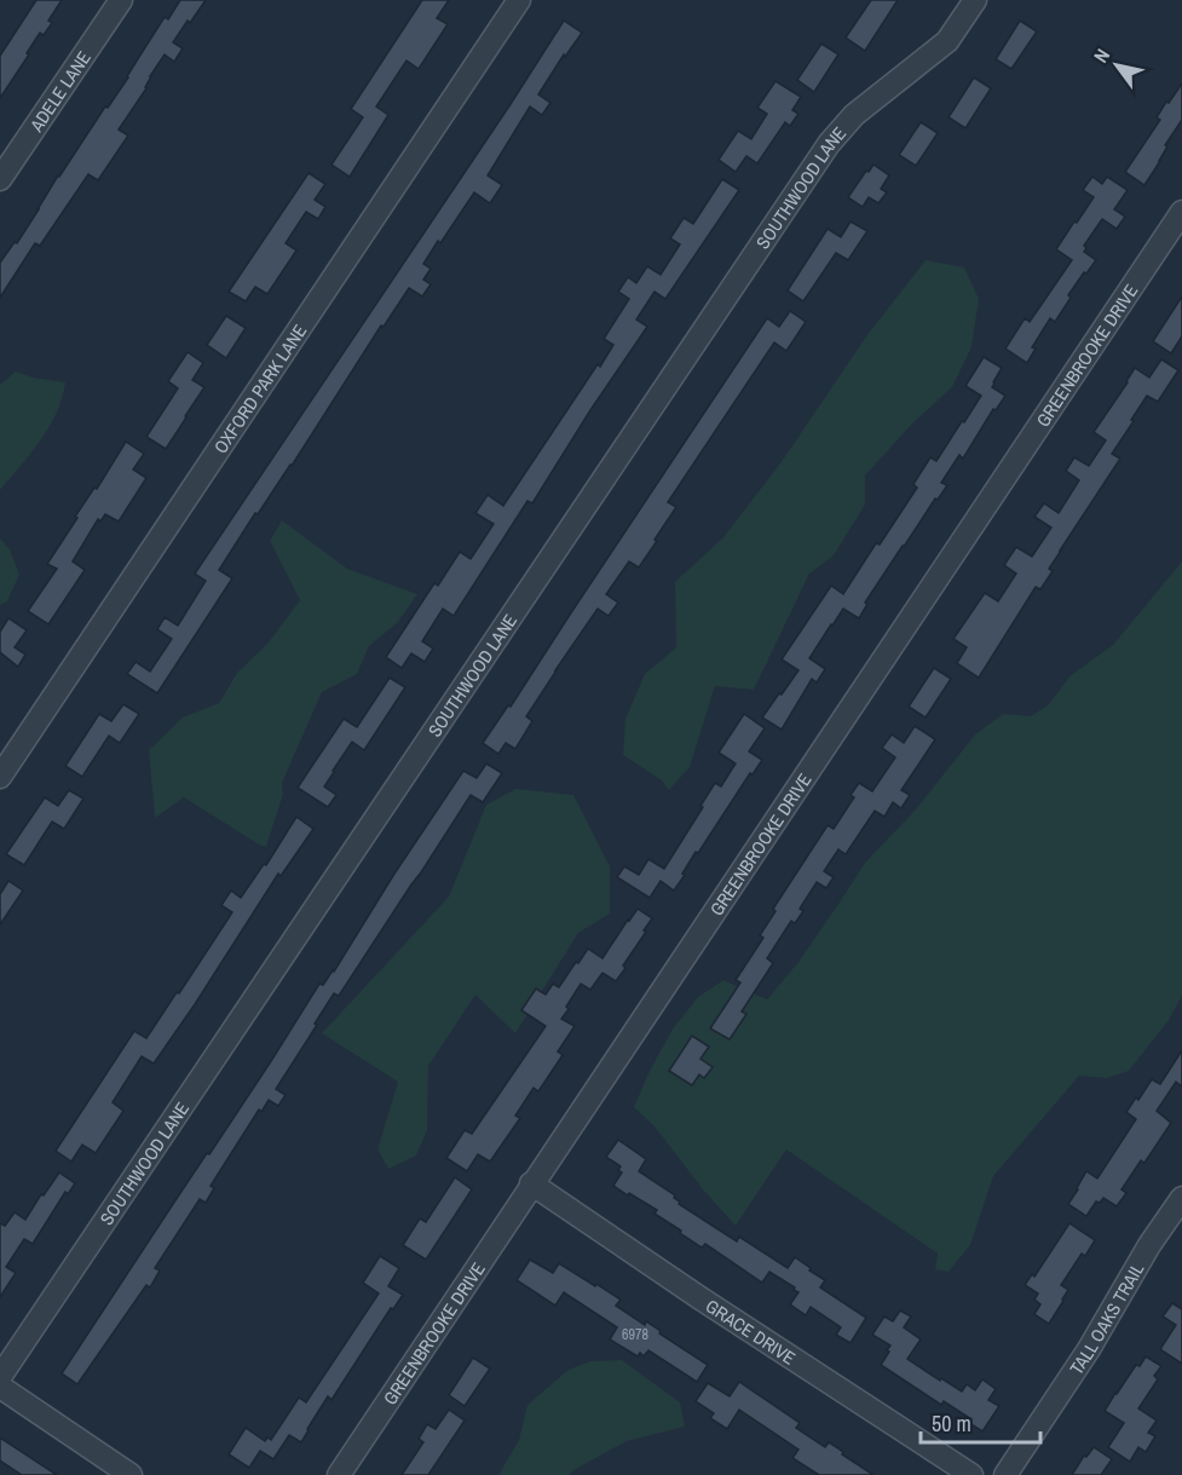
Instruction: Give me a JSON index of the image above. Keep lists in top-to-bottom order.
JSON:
{
  "streets": {
    "street": [
      "ADELE LANE",
      "SOUTHWOOD LANE",
      "GREENBROOKE DRIVE",
      "OXFORD PARK LANE",
      "TALL OAKS TRAIL",
      "GRACE DRIVE"
    ]
  },
  "crossings": [
    ["GREENBROOKE DRIVE", "GRACE DRIVE"]
  ],
  "house_numbers": ["6978"],
  "scale_bar": "50 m",
  "north": "top left"
}
